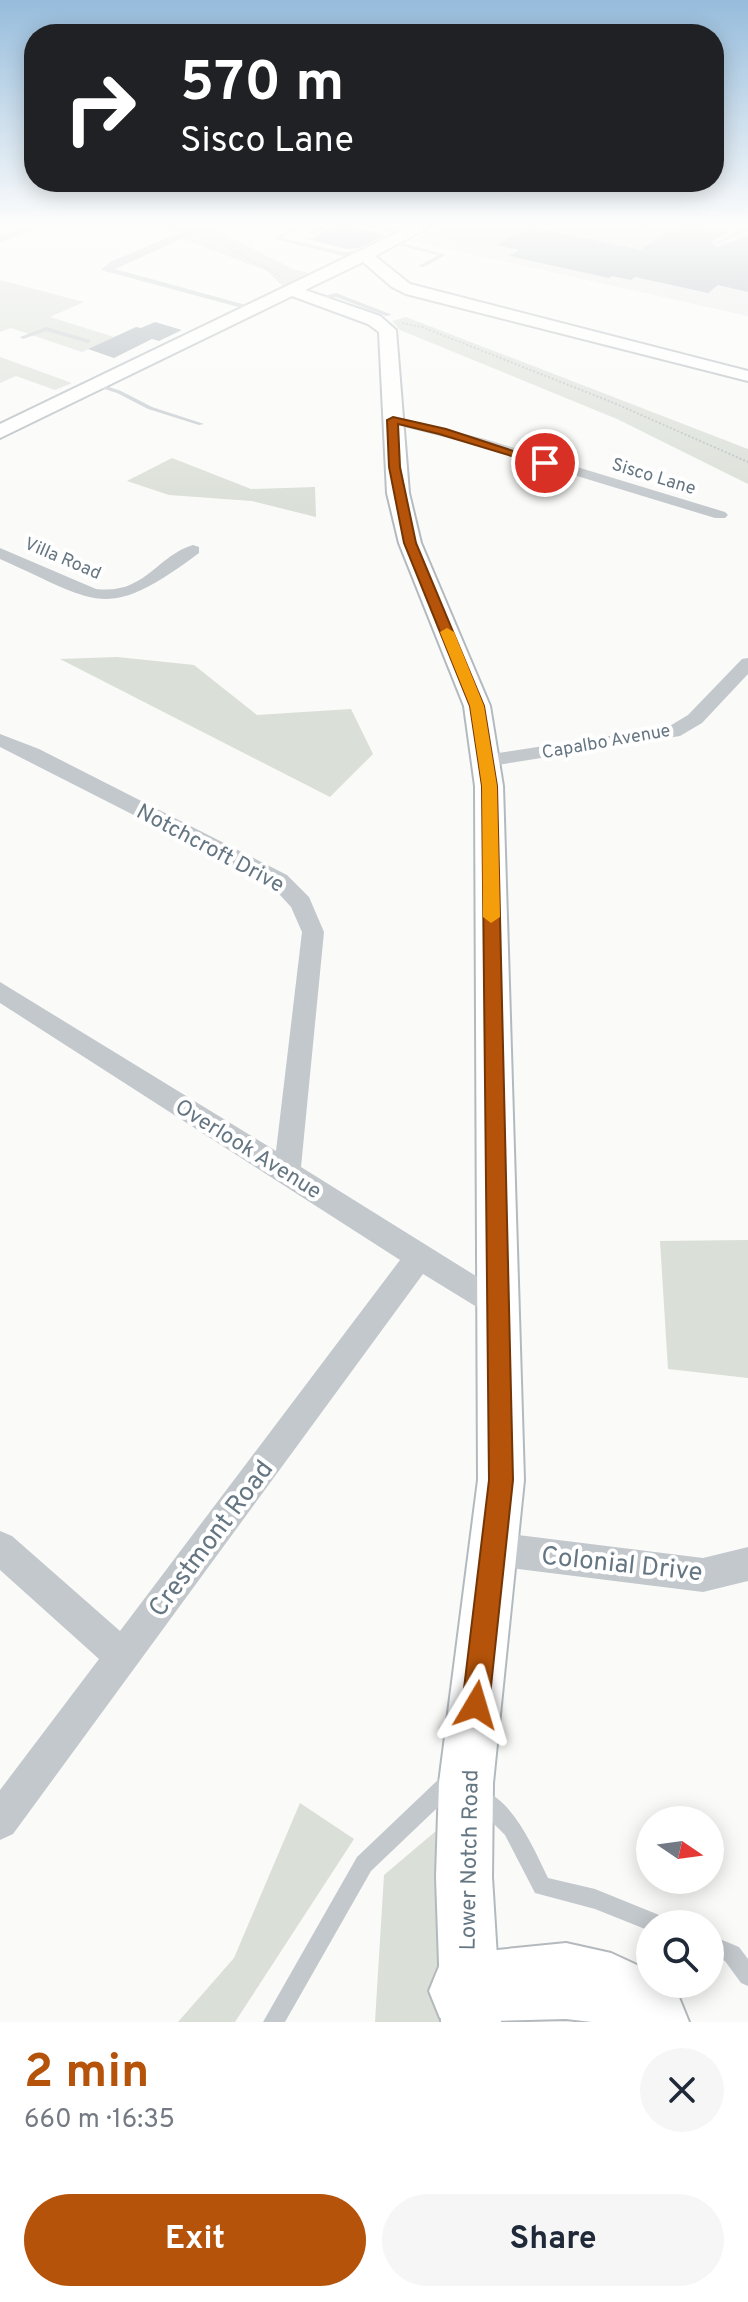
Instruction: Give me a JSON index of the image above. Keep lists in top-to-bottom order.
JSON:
{
  "streets": {
    "street": [
      "Sisco Lane",
      "Villa Road",
      "Capalbo Avenue",
      "Notchcroft Drive",
      "Overlook Avenue",
      "Crestmont Road",
      "Colonial Drive",
      "Lower Notch Road"
    ]
  },
  "crossings": [
    ["Sisco Lane", "Lower Notch Road"],
    ["Capalbo Avenue", "Lower Notch Road"],
    ["Notchcroft Drive", "Overlook Avenue"],
    ["Overlook Avenue", "Crestmont Road"],
    ["Overlook Avenue", "Lower Notch Road"],
    ["Colonial Drive", "Lower Notch Road"]
  ],
  "north": "right",
  "page": {
    "turn": ["570 m", "Sisco Lane"],
    "heading": ["2 min", "660 m · 16:35"],
    "buttons": ["Exit", "Share"]
  }
}
